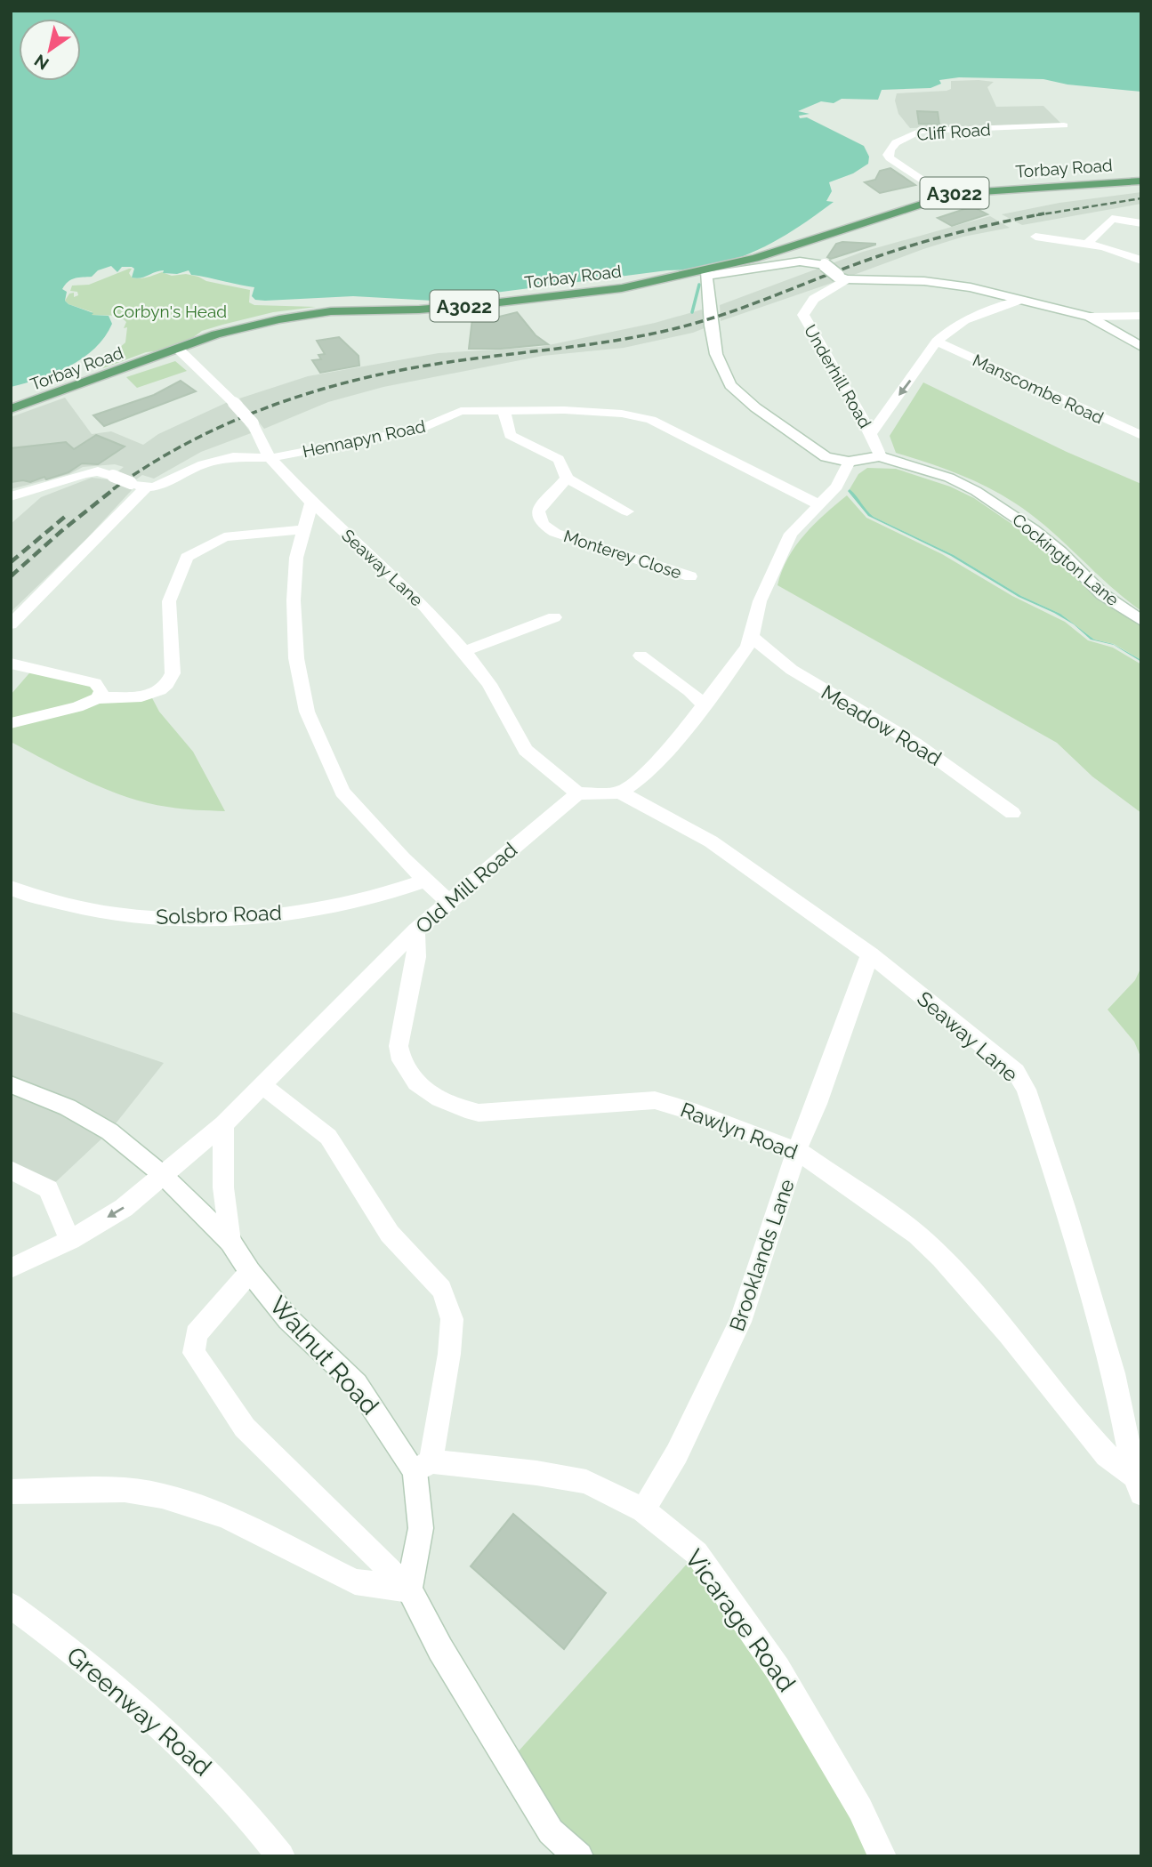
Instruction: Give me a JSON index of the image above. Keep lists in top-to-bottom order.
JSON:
{
  "streets": {
    "main road": ["Torbay Road", "A3022"],
    "street": [
      "Cliff Road",
      "Underhill Road",
      "Manscombe Road",
      "Hennapyn Road",
      "Monterey Close",
      "Cockington Lane",
      "Seaway Lane",
      "Meadow Road",
      "Old Mill Road",
      "Solsbro Road",
      "Rawlyn Road",
      "Brooklands Lane",
      "Walnut Road",
      "Vicarage Road",
      "Greenway Road"
    ]
  },
  "crossings": [
    ["Cliff Road", "Torbay Road"],
    ["Torbay Road", "Cockington Lane"],
    ["Torbay Road", "Seaway Lane"],
    ["Underhill Road", "Cockington Lane"],
    ["Hennapyn Road", "Seaway Lane"],
    ["Seaway Lane", "Old Mill Road"],
    ["Seaway Lane", "Rawlyn Road"],
    ["Seaway Lane", "Brooklands Lane"],
    ["Old Mill Road", "Rawlyn Road"],
    ["Old Mill Road", "Walnut Road"],
    ["Rawlyn Road", "Brooklands Lane"],
    ["Brooklands Lane", "Vicarage Road"],
    ["Walnut Road", "Vicarage Road"]
  ],
  "parks": ["Corbyn's Head"],
  "north": "bottom left"
}
